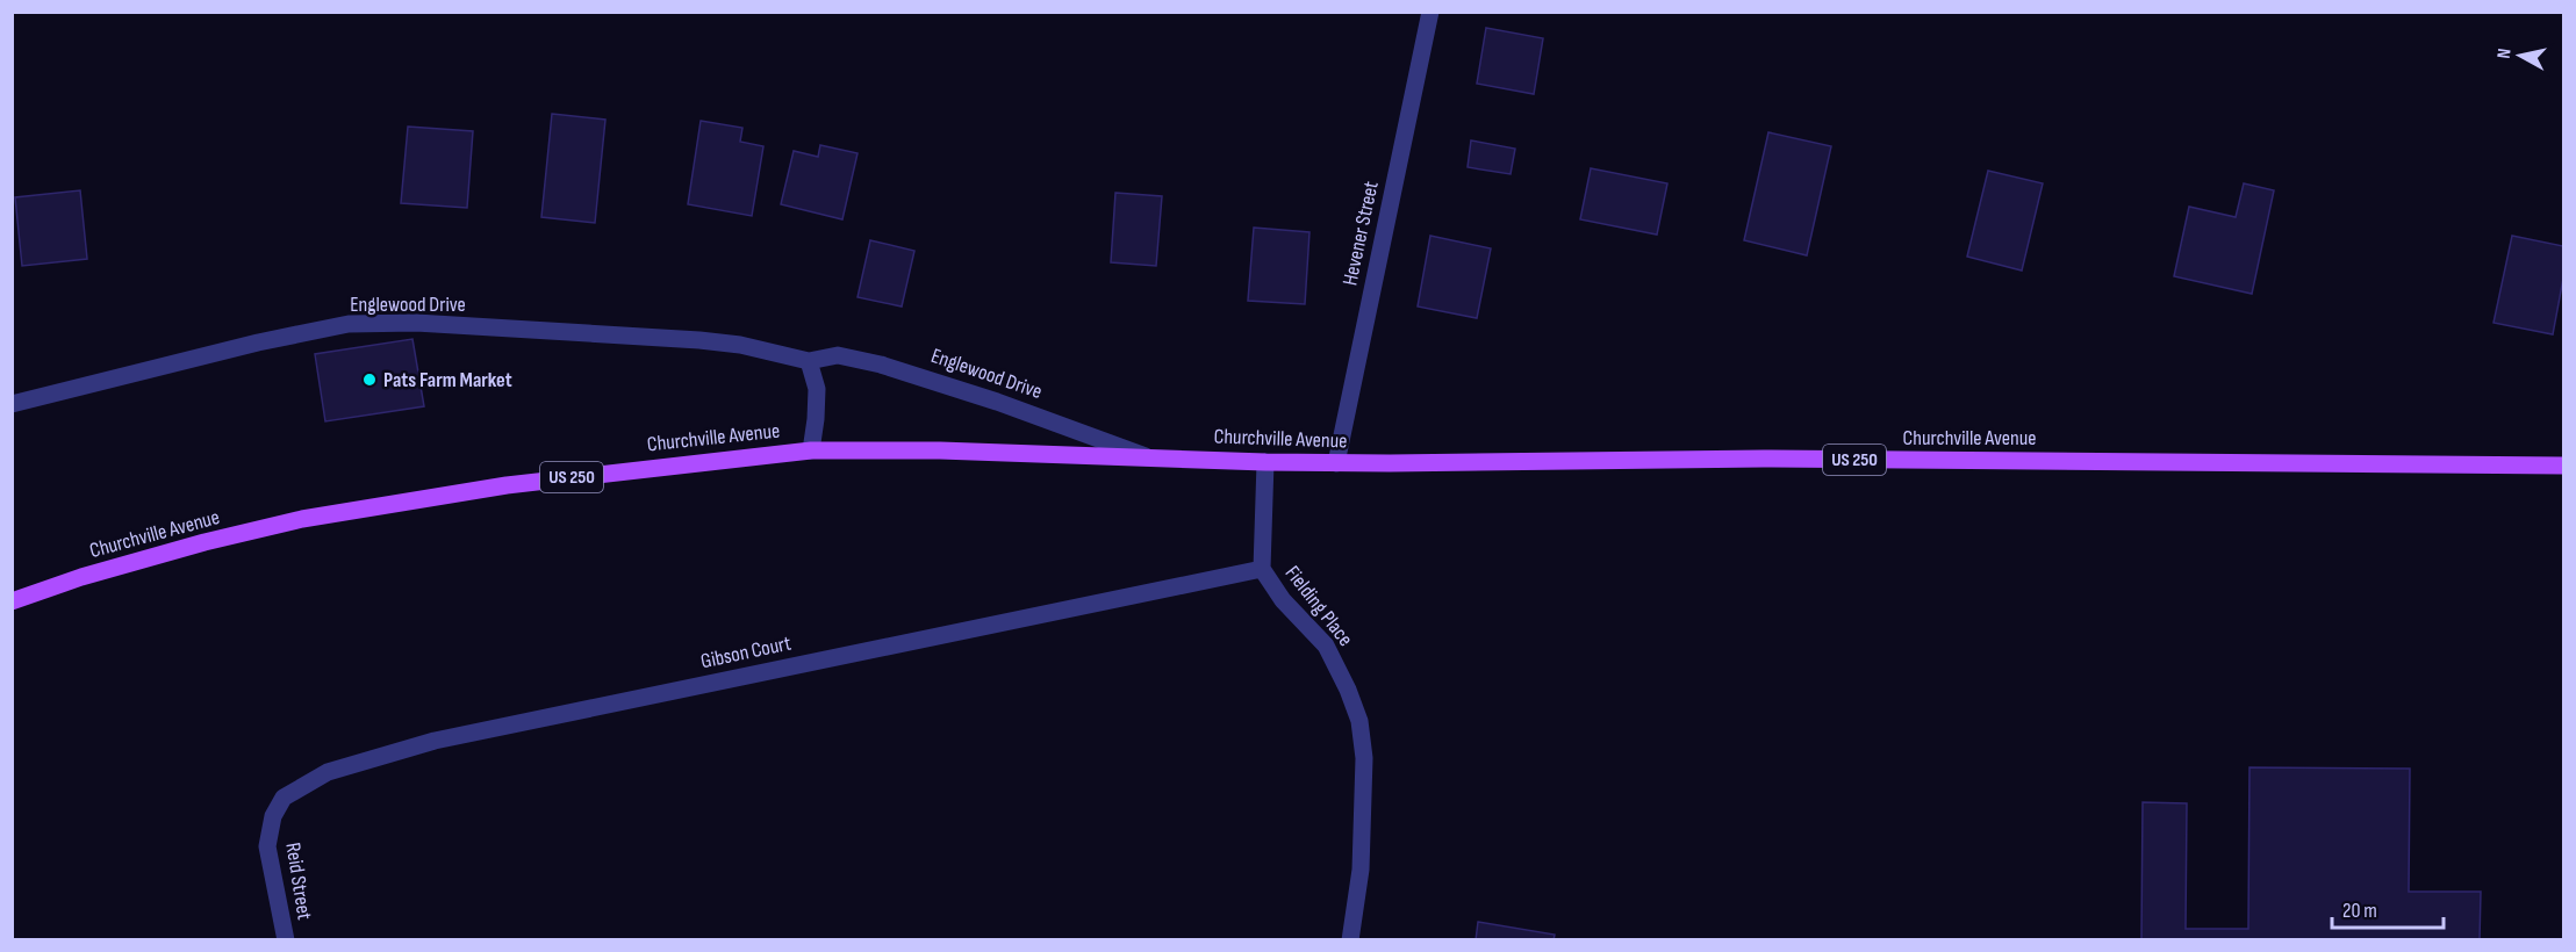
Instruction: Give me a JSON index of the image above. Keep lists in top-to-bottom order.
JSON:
{
  "streets": {
    "main road": ["Churchville Avenue", "US 250"],
    "street": [
      "Hevener Street",
      "Englewood Drive",
      "Fielding Place",
      "Gibson Court",
      "Reid Street"
    ]
  },
  "crossings": [
    ["Hevener Street", "Churchville Avenue"],
    ["Englewood Drive", "Churchville Avenue"],
    ["Churchville Avenue", "Fielding Place"],
    ["Fielding Place", "Gibson Court"],
    ["Gibson Court", "Reid Street"]
  ],
  "places": ["Pats Farm Market"],
  "scale_bar": "20 m",
  "north": "left"
}
